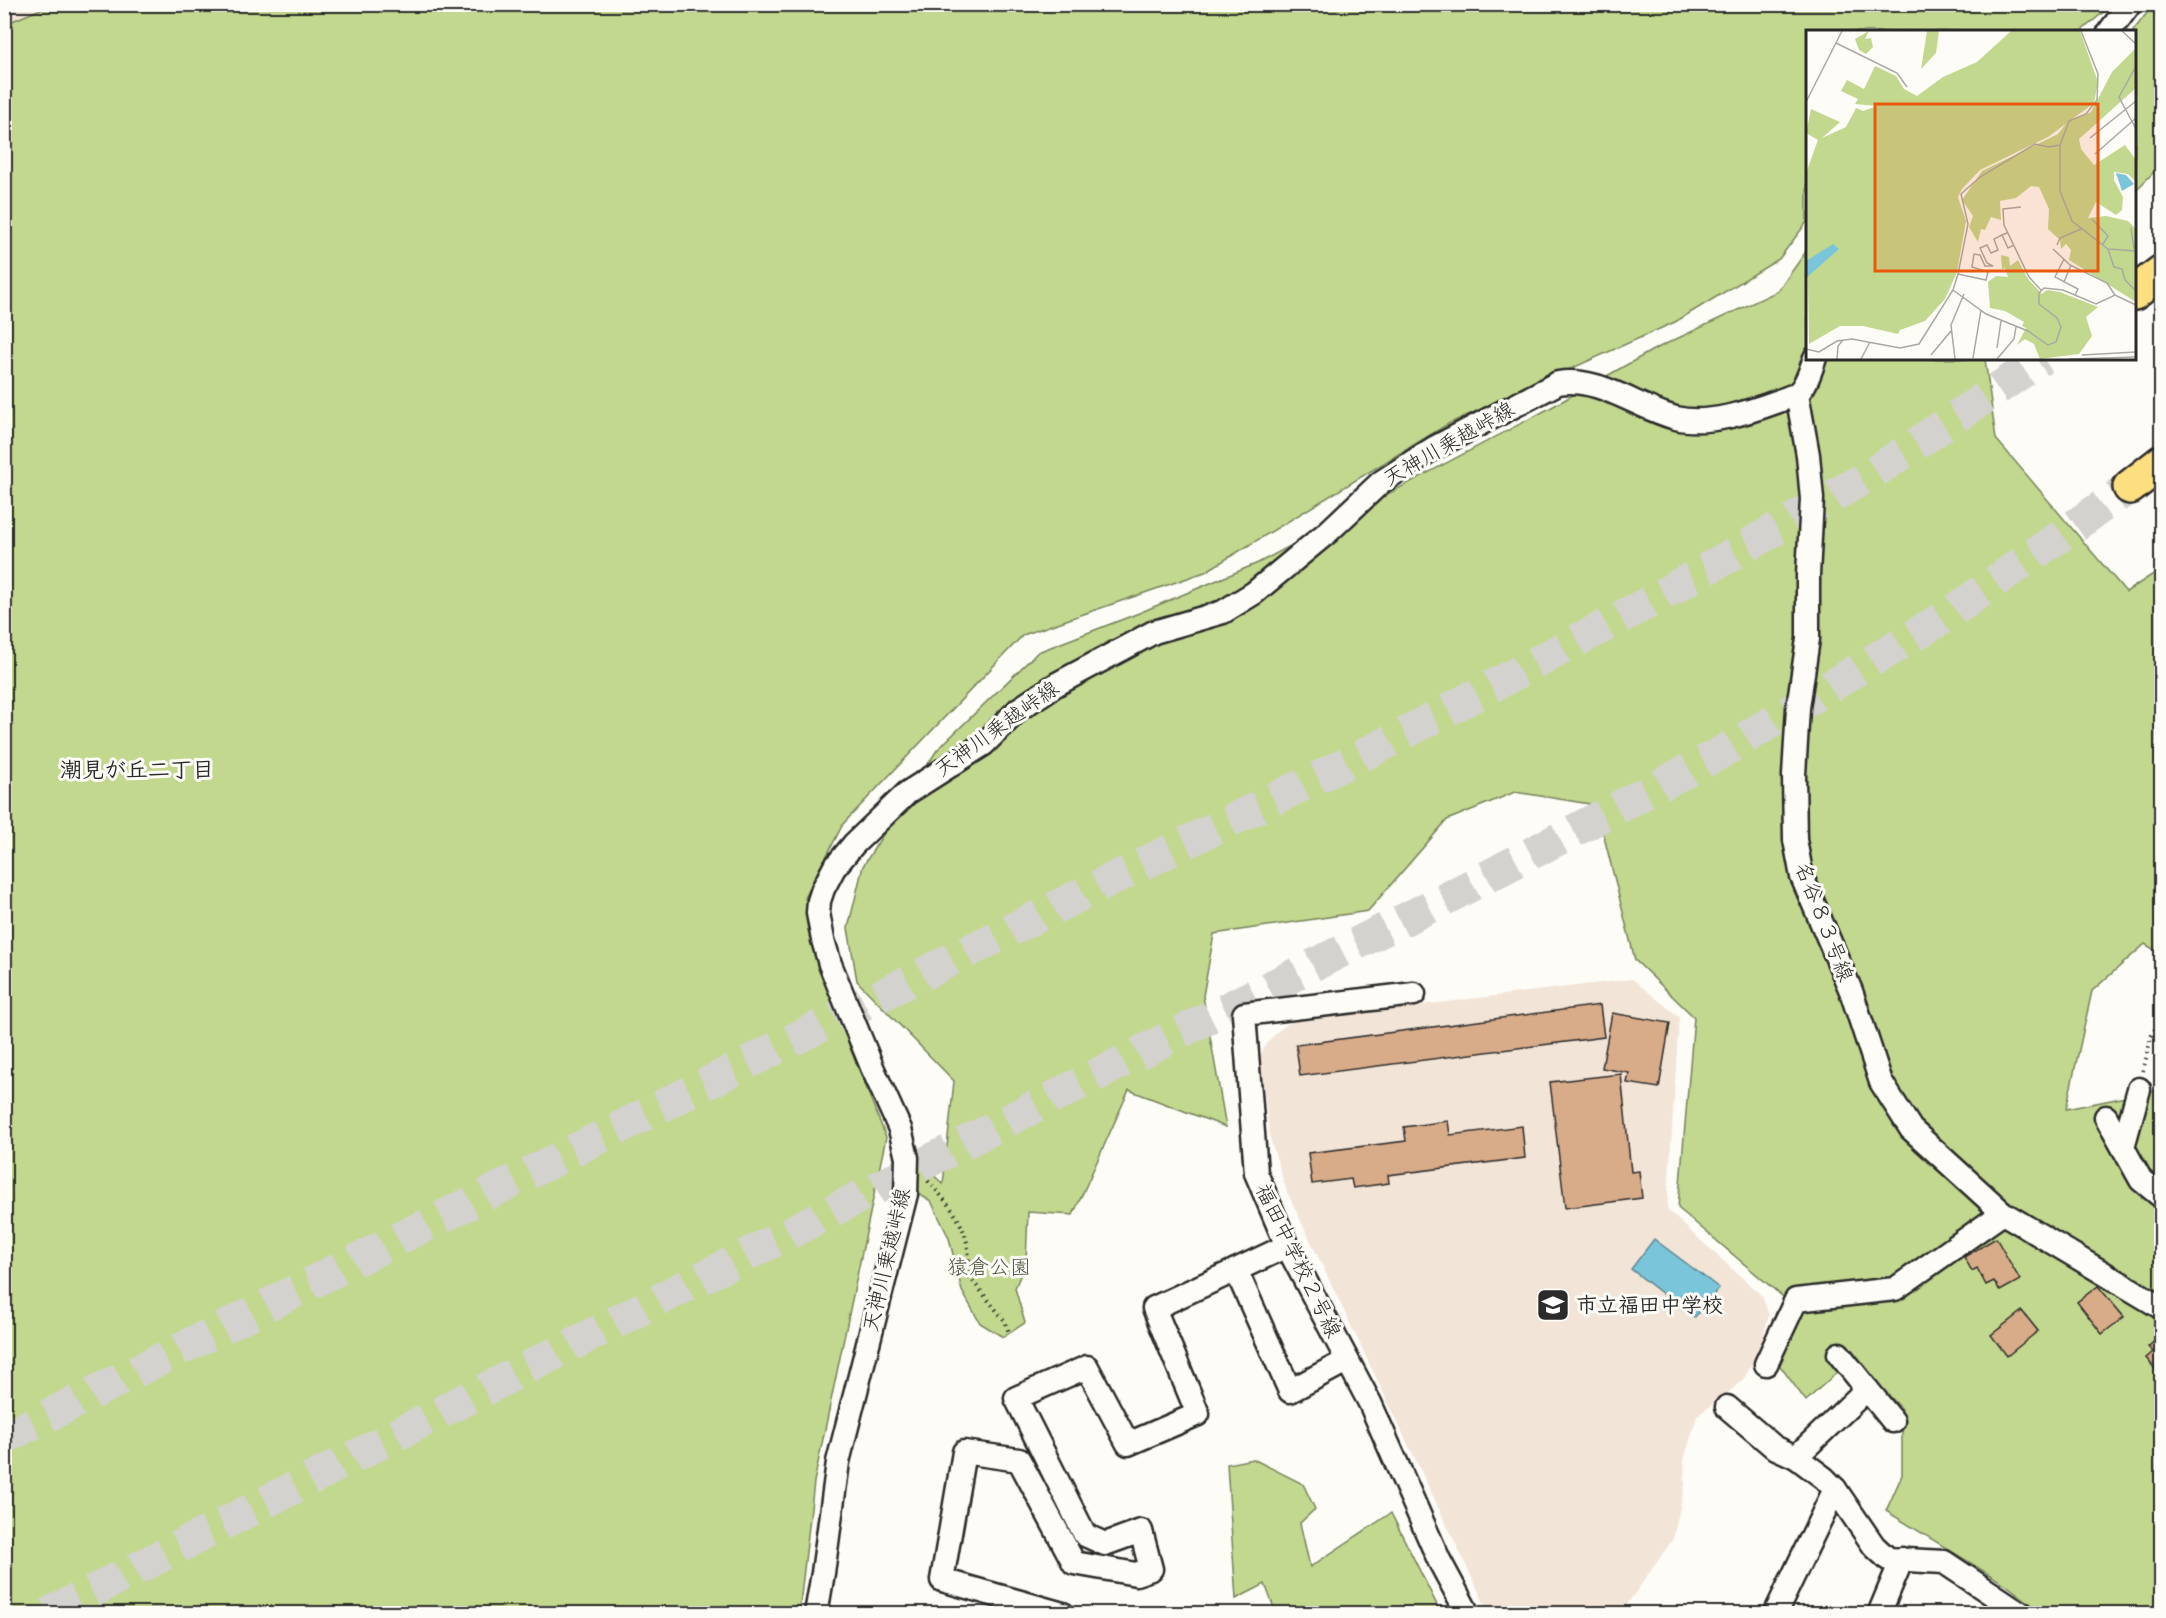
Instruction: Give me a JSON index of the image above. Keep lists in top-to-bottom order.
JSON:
{
  "streets": {
    "street": ["天神川乗越峠線", "名谷８３号線", "福田中学校２号線"]
  },
  "crossings": [
    ["天神川乗越峠線", "名谷８３号線"]
  ],
  "districts": ["潮見が丘二丁目"],
  "parks": ["猿倉公園"],
  "places": {
    "school or university": ["市立福田中学校"]
  }
}
